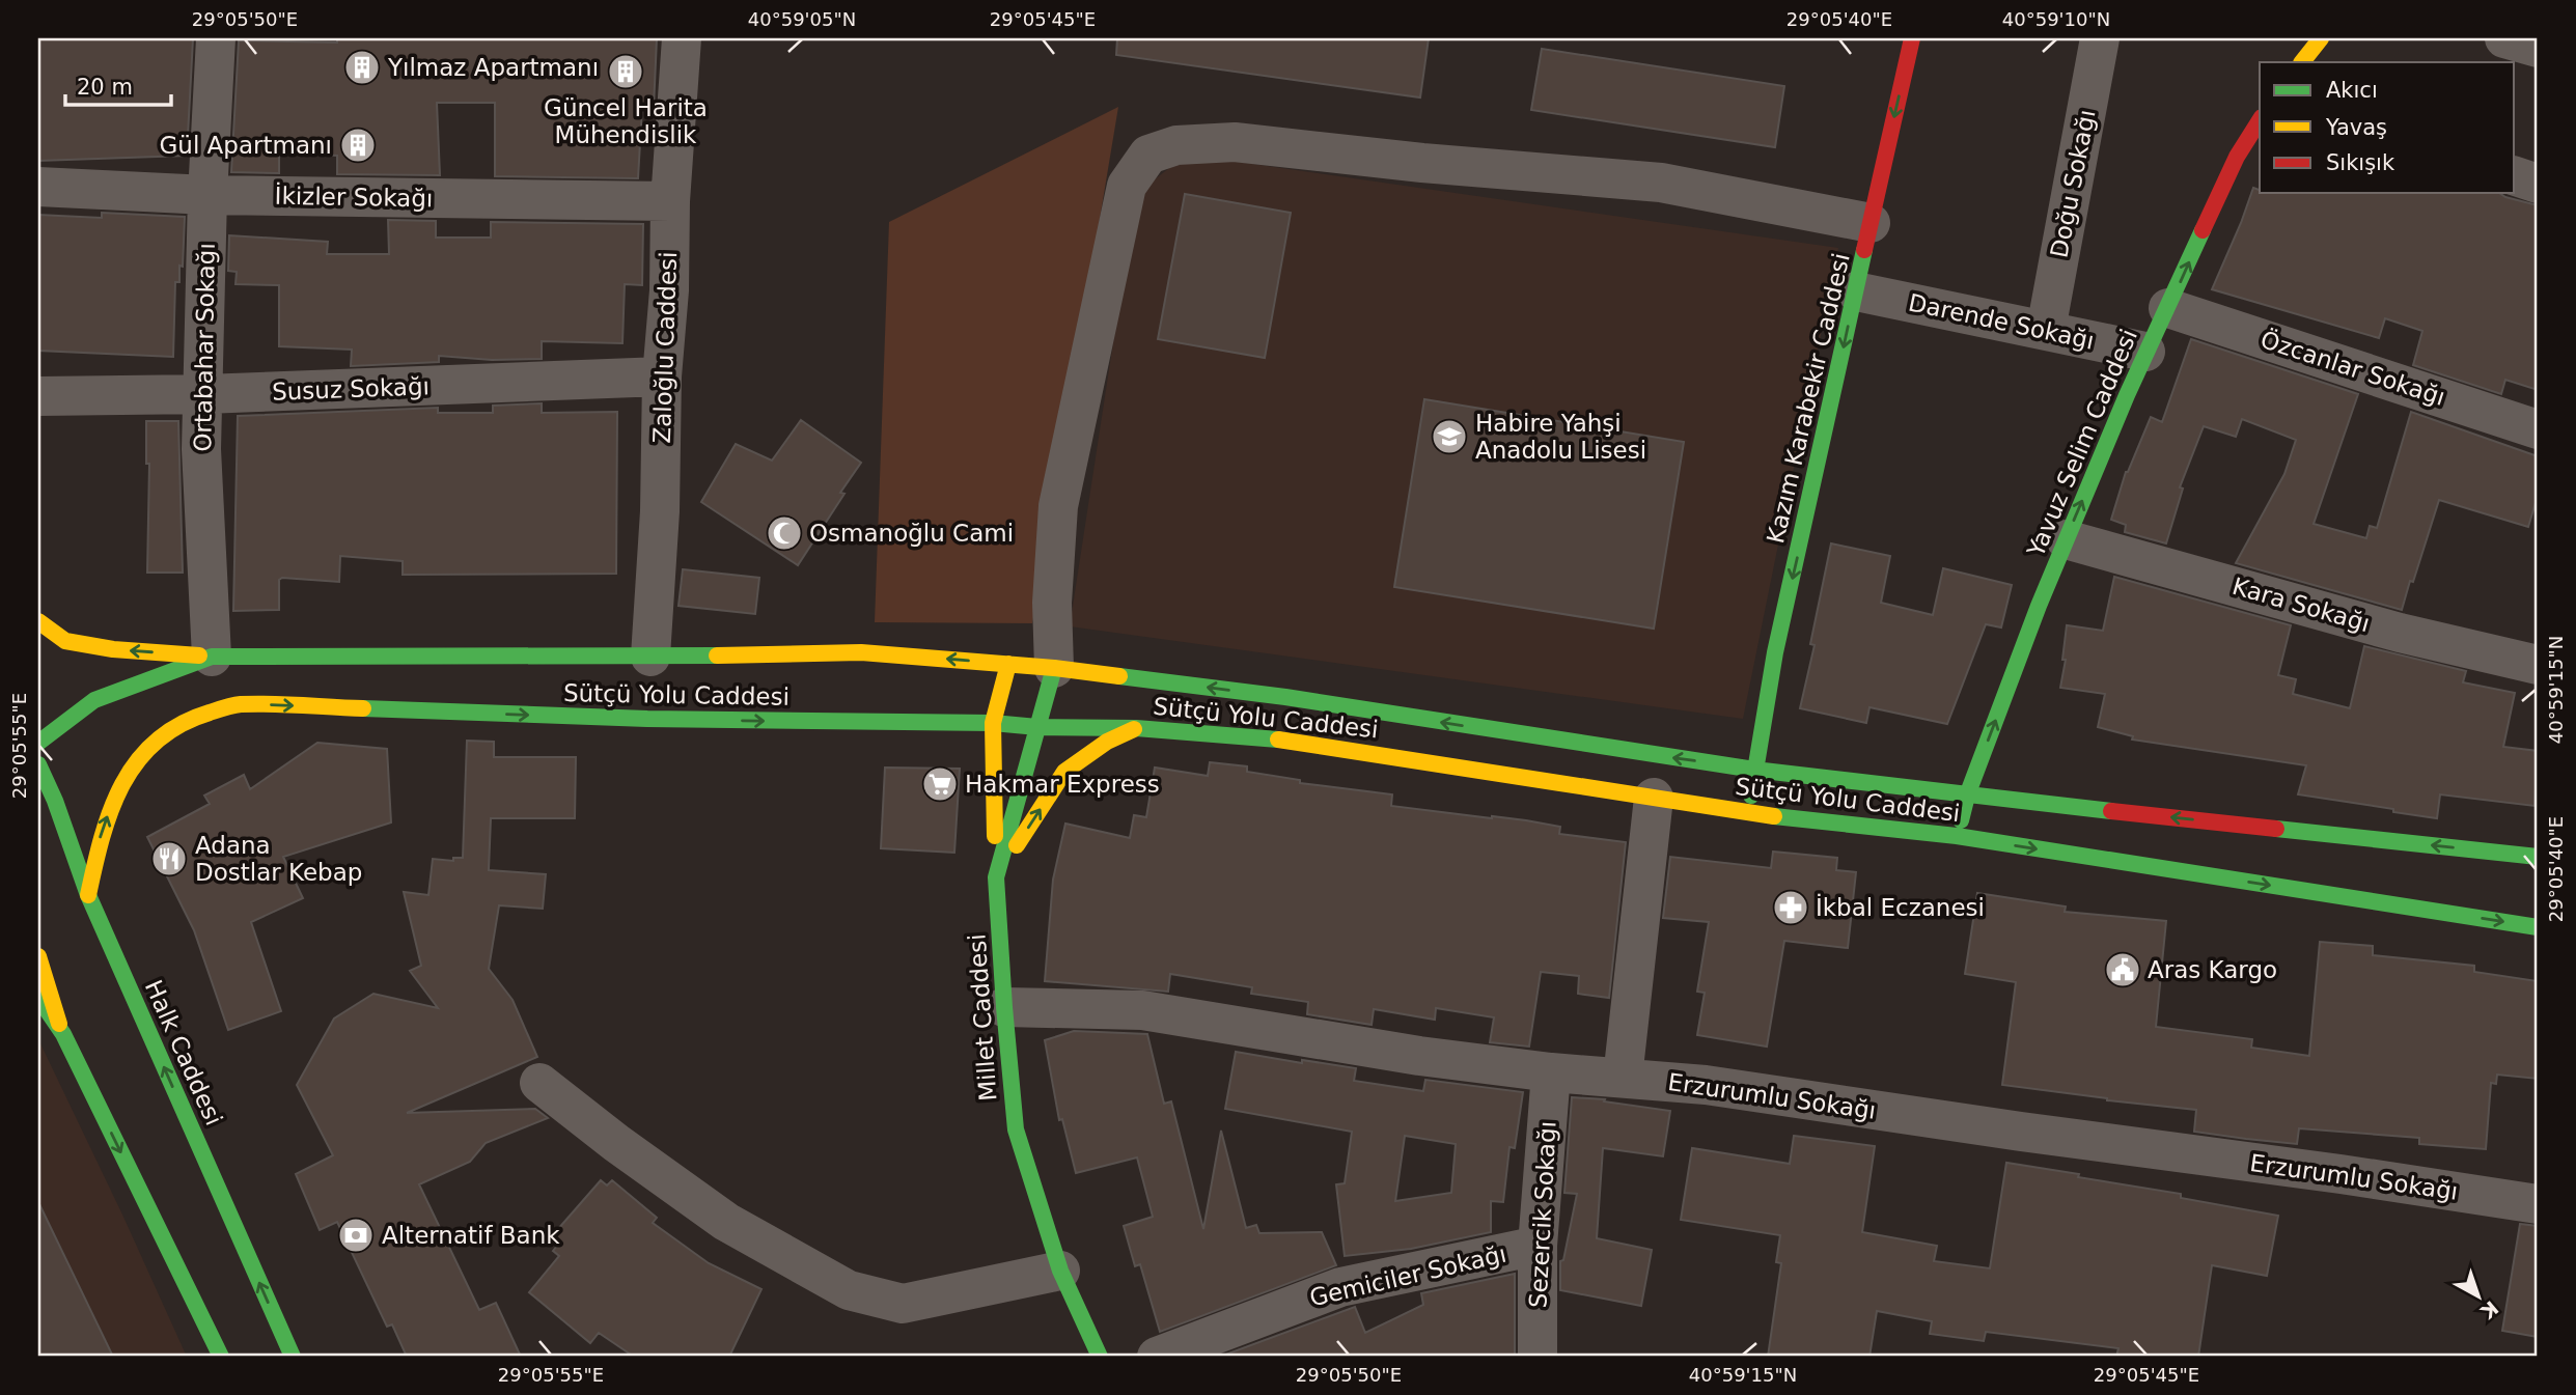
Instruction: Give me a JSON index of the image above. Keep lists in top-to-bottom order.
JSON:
{
  "streets": {
    "main road": [
      "Kazım Karabekir Caddesi",
      "Yavuz Selim Caddesi",
      "Sütçü Yolu Caddesi",
      "Millet Caddesi",
      "Halk Caddesi"
    ],
    "street": [
      "Doğu Sokağı",
      "İkizler Sokağı",
      "Darende Sokağı",
      "Ortabahar Sokağı",
      "Zaloğlu Caddesi",
      "Özcanlar Sokağı",
      "Susuz Sokağı",
      "Kara Sokağı",
      "Erzurumlu Sokağı",
      "Sezercik Sokağı",
      "Gemiciler Sokağı"
    ]
  },
  "crossings": [
    ["Doğu Sokağı", "Darende Sokağı"],
    ["İkizler Sokağı", "Ortabahar Sokağı"],
    ["İkizler Sokağı", "Zaloğlu Caddesi"],
    ["Darende Sokağı", "Kazım Karabekir Caddesi"],
    ["Darende Sokağı", "Yavuz Selim Caddesi"],
    ["Ortabahar Sokağı", "Susuz Sokağı"],
    ["Ortabahar Sokağı", "Sütçü Yolu Caddesi"],
    ["Zaloğlu Caddesi", "Susuz Sokağı"],
    ["Zaloğlu Caddesi", "Sütçü Yolu Caddesi"],
    ["Özcanlar Sokağı", "Yavuz Selim Caddesi"],
    ["Kazım Karabekir Caddesi", "Sütçü Yolu Caddesi"],
    ["Yavuz Selim Caddesi", "Kara Sokağı"],
    ["Yavuz Selim Caddesi", "Sütçü Yolu Caddesi"],
    ["Sütçü Yolu Caddesi", "Millet Caddesi"],
    ["Sütçü Yolu Caddesi", "Halk Caddesi"],
    ["Millet Caddesi", "Erzurumlu Sokağı"],
    ["Erzurumlu Sokağı", "Sezercik Sokağı"],
    ["Sezercik Sokağı", "Gemiciler Sokağı"]
  ],
  "one_way": ["Kazım Karabekir Caddesi", "Yavuz Selim Caddesi"],
  "places": {
    "building": ["Yılmaz Apartmanı", "Güncel Harita Mühendislik", "Gül Apartmanı"],
    "school or university": ["Habire Yahşi Anadolu Lisesi"],
    "mosque": ["Osmanoğlu Cami"],
    "supermarket": ["Hakmar Express"],
    "restaurant": ["Adana Dostlar Kebap"],
    "pharmacy": ["İkbal Eczanesi"],
    "public building": ["Aras Kargo"],
    "bank": ["Alternatif Bank"]
  },
  "legend": ["Akıcı", "Yavaş", "Sıkışık"],
  "scale_bar": "20 m",
  "north": "bottom right",
  "coordinates": [
    "29°05'50\"E",
    "40°59'05\"N",
    "29°05'45\"E",
    "29°05'40\"E",
    "40°59'10\"N",
    "40°59'15\"N",
    "29°05'55\"E"
  ]
}
